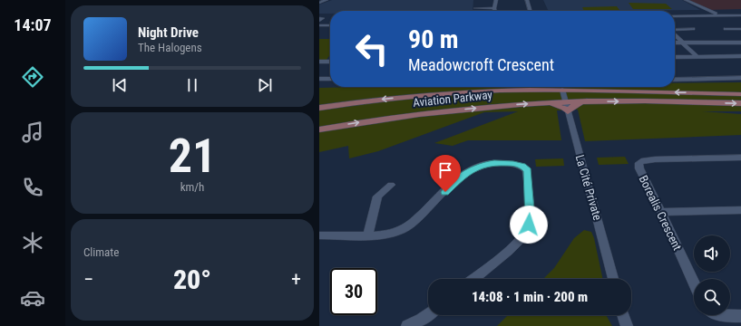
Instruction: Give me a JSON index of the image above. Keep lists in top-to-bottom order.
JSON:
{
  "streets": {
    "main road": ["Aviation Parkway"],
    "street": ["La Cité Private", "Borealis Crescent"]
  },
  "crossings": [
    ["Aviation Parkway", "La Cité Private"]
  ],
  "page": {
    "tabs": "14:07",
    "turn": ["90 m", "Meadowcroft Crescent"],
    "song": ["Night Drive", "The Halogens"],
    "tile": [
      ["21", "km/h"],
      "Climate"
    ],
    "heat": ["−", "20°", "+"],
    "limit": "30",
    "trip": "14:08 · 1 min · 200 m"
  }
}
